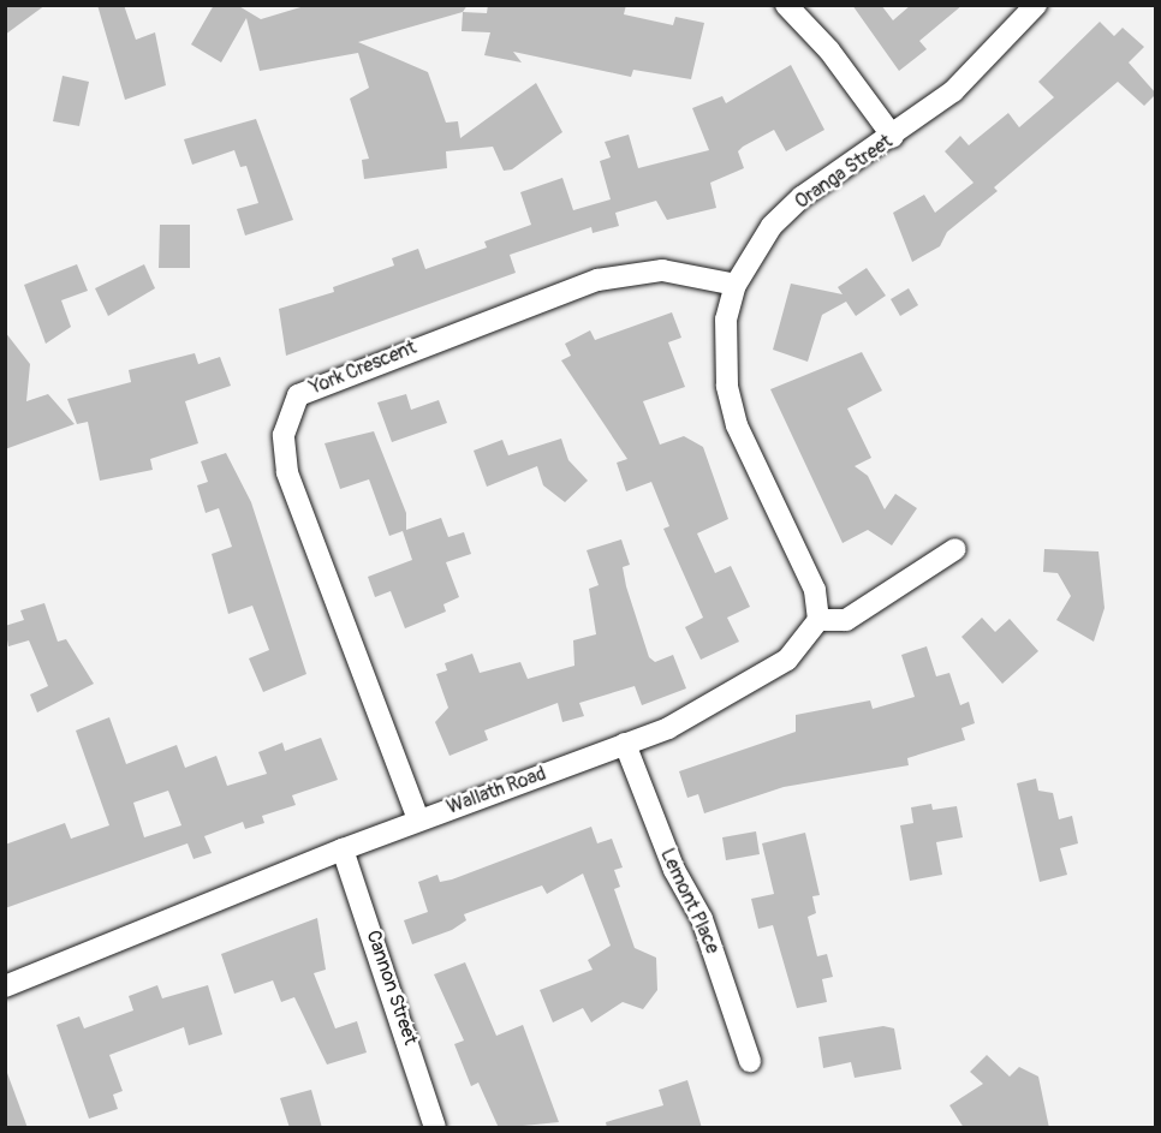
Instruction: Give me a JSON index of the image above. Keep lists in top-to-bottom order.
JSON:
{
  "streets": {
    "street": [
      "Oranga Street",
      "York Crescent",
      "Wallath Road",
      "Lemont Place",
      "Cannon Street"
    ]
  },
  "crossings": [
    ["Oranga Street", "York Crescent"],
    ["Oranga Street", "Wallath Road"],
    ["York Crescent", "Wallath Road"],
    ["Wallath Road", "Lemont Place"],
    ["Wallath Road", "Cannon Street"]
  ]
}
